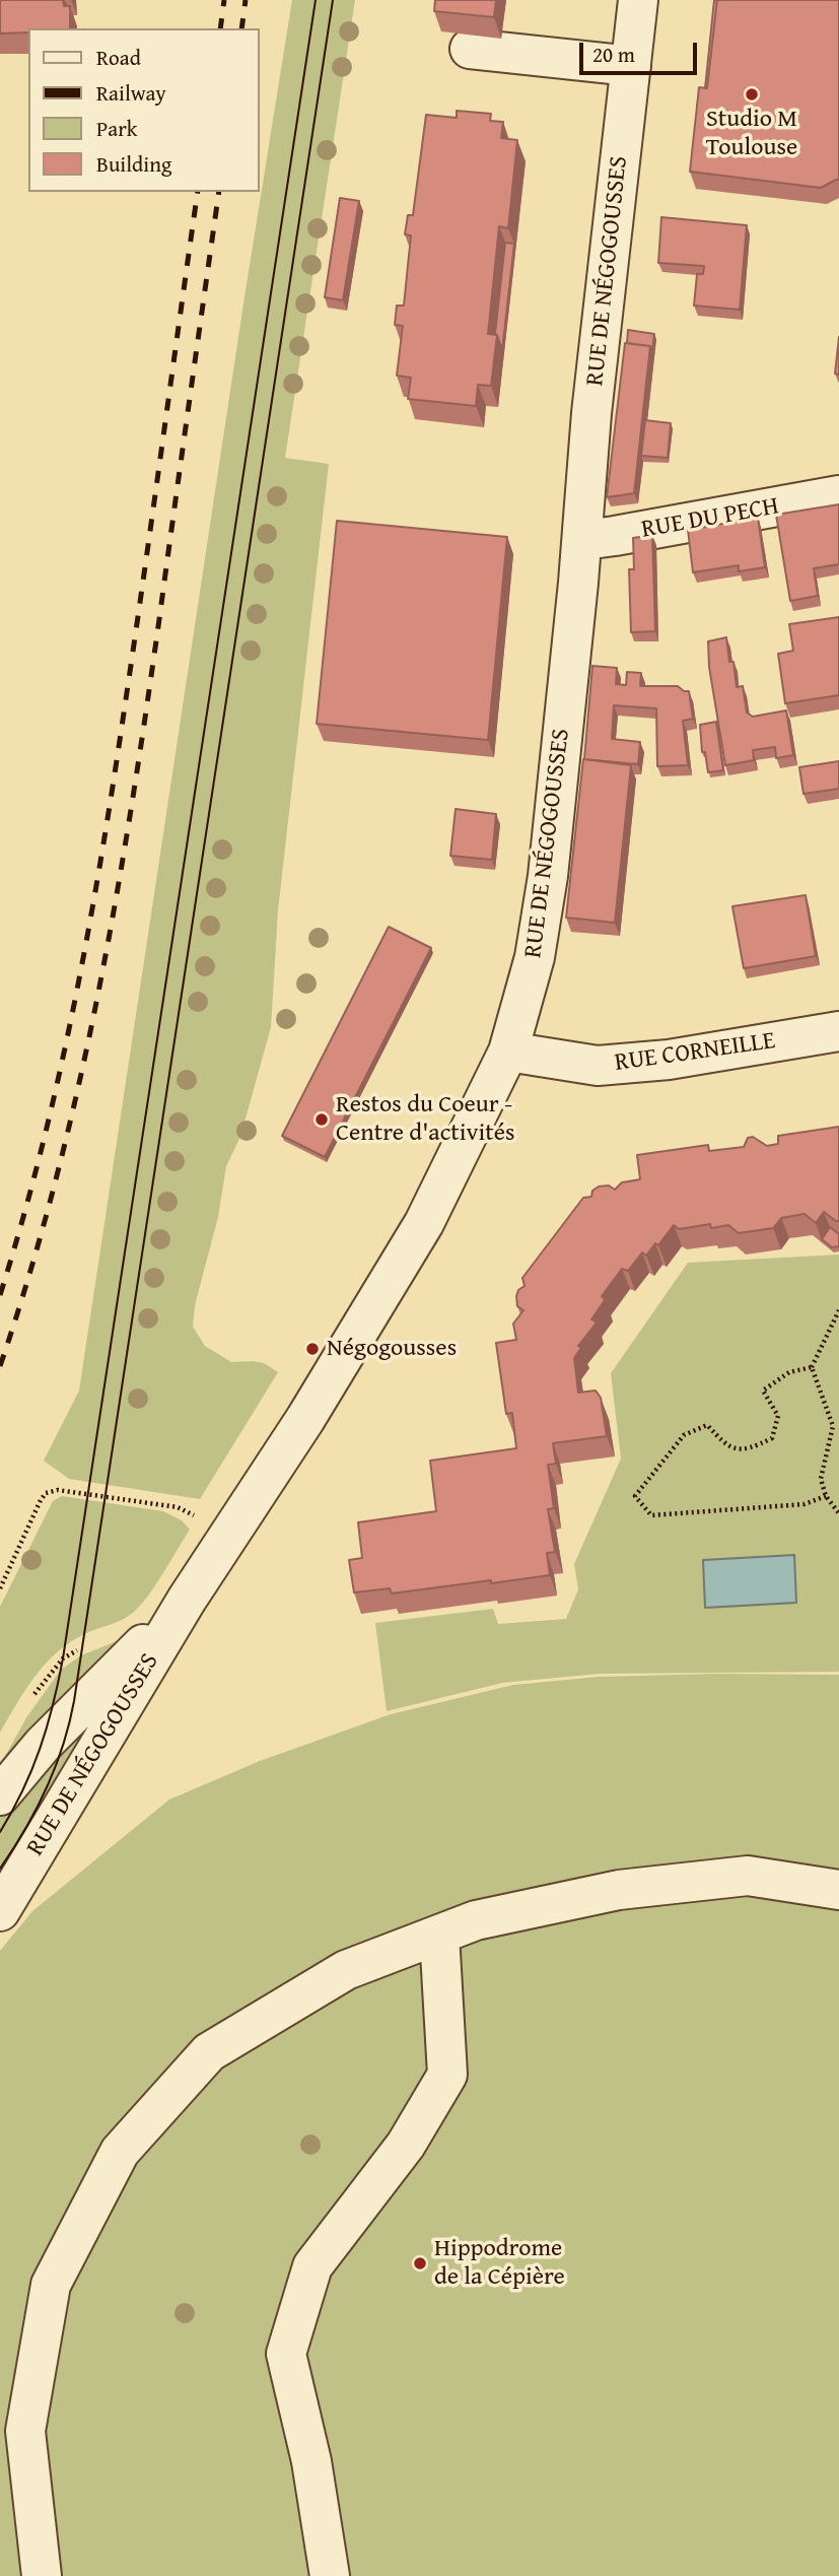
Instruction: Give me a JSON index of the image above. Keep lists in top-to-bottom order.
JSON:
{
  "streets": {
    "street": ["RUE DE NÉGOGOUSSES", "RUE DU PECH", "RUE CORNEILLE"]
  },
  "crossings": [
    ["RUE DE NÉGOGOUSSES", "RUE DU PECH"],
    ["RUE DE NÉGOGOUSSES", "RUE CORNEILLE"]
  ],
  "places": [
    "Studio M Toulouse",
    "Restos du Coeur - Centre d'activités",
    "Négogousses",
    "Hippodrome de la Cépière"
  ],
  "legend": [
    "Road",
    "Railway",
    "Park",
    "Building"
  ],
  "scale_bar": "20 m"
}
